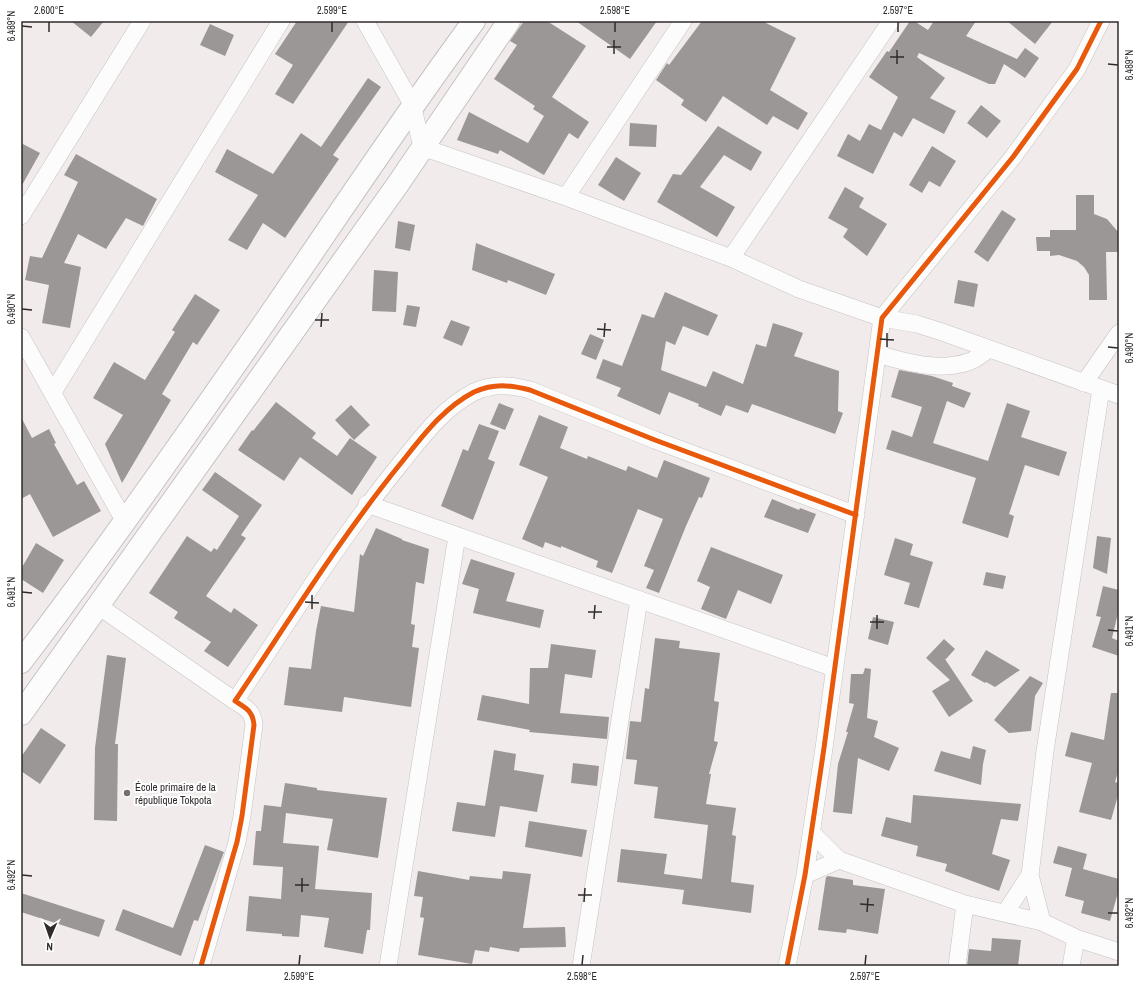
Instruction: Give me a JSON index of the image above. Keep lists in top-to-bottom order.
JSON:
{
  "places": ["École primaire de la république Tokpota"],
  "north": "bottom",
  "coordinates": [
    "2.600°E",
    "2.599°E",
    "2.598°E",
    "2.597°E",
    "6.489°N",
    "6.490°N",
    "6.491°N",
    "6.492°N"
  ]
}
